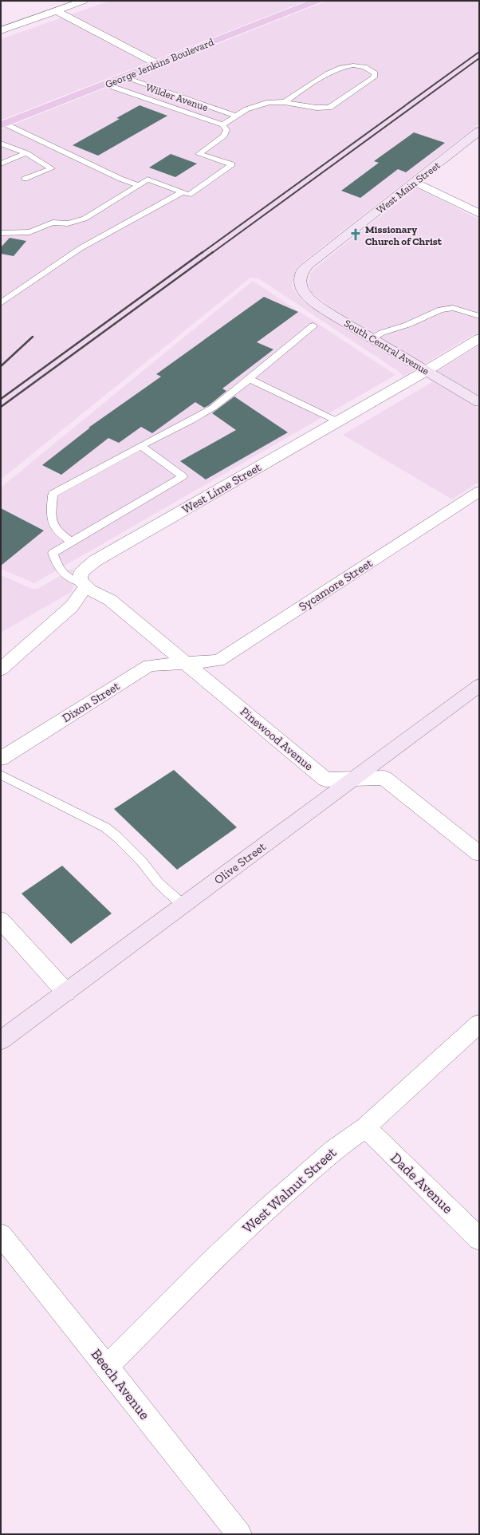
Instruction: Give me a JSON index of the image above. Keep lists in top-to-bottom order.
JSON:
{
  "streets": {
    "main road": [
      "George Jenkins Boulevard",
      "West Main Street",
      "South Central Avenue",
      "Olive Street"
    ],
    "street": [
      "West Lime Street",
      "Sycamore Street",
      "Dixon Street",
      "Pinewood Avenue",
      "Dade Avenue",
      "West Walnut Street",
      "Beech Avenue"
    ],
    "lane": ["Wilder Avenue"]
  },
  "crossings": [
    ["George Jenkins Boulevard", "Wilder Avenue"],
    ["West Main Street", "South Central Avenue"],
    ["South Central Avenue", "West Lime Street"],
    ["West Lime Street", "Pinewood Avenue"],
    ["Sycamore Street", "Dixon Street"],
    ["Sycamore Street", "Pinewood Avenue"],
    ["Dixon Street", "Pinewood Avenue"],
    ["Pinewood Avenue", "Olive Street"],
    ["Dade Avenue", "West Walnut Street"],
    ["West Walnut Street", "Beech Avenue"]
  ],
  "places": {
    "church": ["Missionary Church of Christ"]
  }
}
